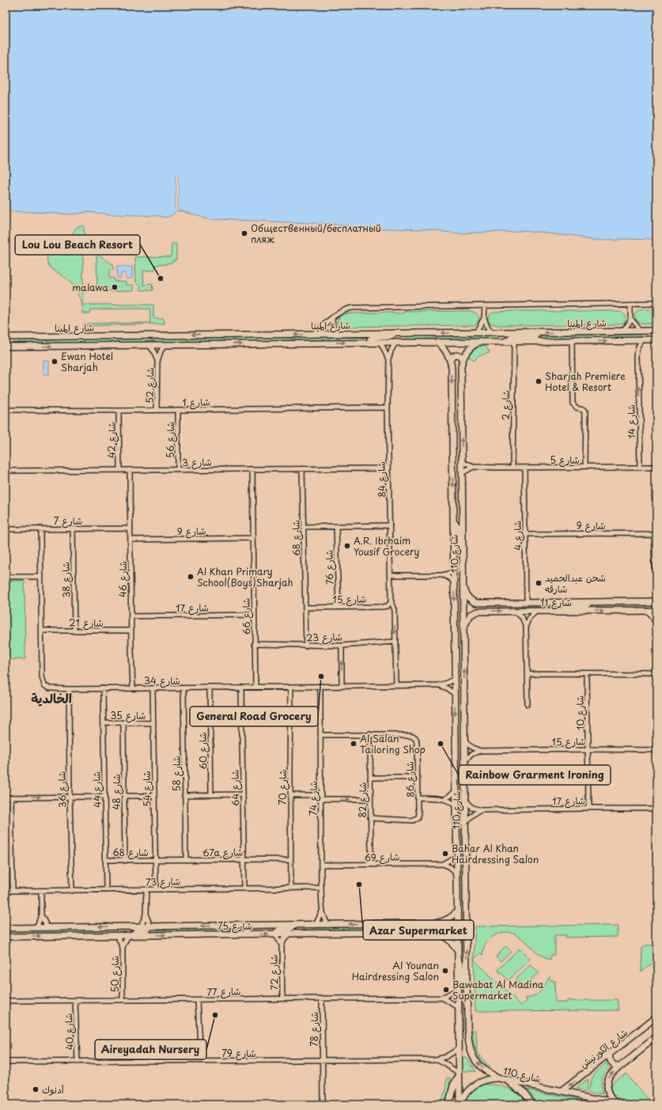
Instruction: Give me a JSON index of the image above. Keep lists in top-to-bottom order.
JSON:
{
  "streets": {
    "main road": [
      "شارع المينا",
      "شارع 110",
      "شارع 11",
      "شارع 75",
      "شارع الكورنيش"
    ],
    "street": [
      "شارع 52",
      "شارع 1",
      "شارع 2",
      "شارع 14",
      "شارع 42",
      "شارع 56",
      "شارع 5",
      "شارع 3",
      "شارع 84",
      "شارع 7",
      "شارع 9",
      "شارع 4",
      "شارع 68",
      "شارع 76",
      "شارع 46",
      "شارع 38",
      "شارع 15",
      "شارع 17",
      "شارع 66",
      "شارع 21",
      "شارع 23",
      "شارع 34",
      "شارع 10",
      "شارع 35",
      "شارع 60",
      "شارع 58",
      "شارع 86",
      "شارع 70",
      "شارع 64",
      "شارع 54",
      "شارع 36",
      "شارع 44",
      "شارع 48",
      "شارع 74",
      "شارع 82",
      "67a شارع",
      "شارع 69",
      "شارع 73",
      "شارع 72",
      "شارع 50",
      "شارع 77",
      "شارع 78",
      "شارع 40",
      "شارع 79"
    ]
  },
  "crossings": [
    ["شارع المينا", "شارع 52"],
    ["شارع المينا", "شارع 2"],
    ["شارع المينا", "شارع 14"],
    ["شارع المينا", "شارع 84"],
    ["شارع المينا", "شارع 110"],
    ["شارع 52", "شارع 1"],
    ["شارع 1", "شارع 42"],
    ["شارع 1", "شارع 56"],
    ["شارع 1", "شارع 84"],
    ["شارع 2", "شارع 5"],
    ["شارع 14", "شارع 5"],
    ["شارع 42", "شارع 3"],
    ["شارع 56", "شارع 3"],
    ["شارع 5", "شارع 4"],
    ["شارع 5", "شارع 110"],
    ["شارع 3", "شارع 84"],
    ["شارع 3", "شارع 68"],
    ["شارع 3", "شارع 46"],
    ["شارع 3", "شارع 66"],
    ["شارع 84", "شارع 15"],
    ["شارع 84", "شارع 23"],
    ["شارع 84", "شارع 34"],
    ["شارع 7", "شارع 46"],
    ["شارع 7", "شارع 38"],
    ["شارع 7", "شارع 34"],
    ["شارع 9", "شارع 4"],
    ["شارع 9", "شارع 46"],
    ["شارع 9", "شارع 66"],
    ["شارع 4", "شارع 11"],
    ["شارع 68", "شارع 15"],
    ["شارع 68", "شارع 23"],
    ["شارع 68", "شارع 54"],
    ["شارع 68", "شارع 44"],
    ["شارع 68", "شارع 48"],
    ["شارع 68", "67a شارع"],
    ["شارع 110", "شارع 11"],
    ["شارع 110", "شارع 17"],
    ["شارع 110", "شارع 34"],
    ["شارع 110", "شارع 69"],
    ["شارع 110", "شارع 77"],
    ["شارع 110", "شارع الكورنيش"],
    ["شارع 110", "شارع 79"],
    ["شارع 76", "شارع 15"],
    ["شارع 46", "شارع 17"],
    ["شارع 46", "شارع 21"],
    ["شارع 46", "شارع 34"],
    ["شارع 38", "شارع 21"],
    ["شارع 15", "شارع 10"],
    ["شارع 17", "شارع 66"],
    ["شارع 17", "شارع 10"],
    ["شارع 66", "شارع 23"],
    ["شارع 66", "شارع 34"],
    ["شارع 21", "شارع 34"],
    ["شارع 34", "شارع 60"],
    ["شارع 34", "شارع 58"],
    ["شارع 34", "شارع 70"],
    ["شارع 34", "شارع 64"],
    ["شارع 34", "شارع 54"],
    ["شارع 34", "شارع 36"],
    ["شارع 34", "شارع 44"],
    ["شارع 34", "شارع 74"],
    ["شارع 35", "شارع 54"],
    ["شارع 35", "شارع 44"],
    ["شارع 35", "شارع 48"],
    ["شارع 58", "67a شارع"],
    ["شارع 86", "شارع 82"],
    ["شارع 70", "67a شارع"],
    ["شارع 70", "شارع 73"],
    ["شارع 64", "67a شارع"],
    ["شارع 64", "شارع 73"],
    ["شارع 54", "67a شارع"],
    ["شارع 54", "شارع 73"],
    ["شارع 36", "شارع 73"],
    ["شارع 44", "شارع 73"],
    ["شارع 74", "شارع 69"],
    ["شارع 74", "شارع 73"],
    ["شارع 74", "شارع 75"],
    ["شارع 82", "شارع 69"],
    ["شارع 75", "شارع 72"],
    ["شارع 75", "شارع 50"],
    ["شارع 72", "شارع 77"],
    ["شارع 50", "شارع 77"],
    ["شارع 77", "شارع 78"],
    ["شارع 77", "شارع 40"],
    ["شارع 78", "شارع 79"],
    ["شارع 40", "شارع 79"]
  ],
  "one_way": ["شارع 14", "شارع الكورنيش"],
  "districts": ["الخالدية"],
  "places": [
    "Общественный/бесплатный пляж",
    "Lou Lou Beach Resort",
    "malawa",
    "Ewan Hotel Sharjah",
    "Sharjah Premiere Hotel & Resort",
    "A.R. Ibrhaim Yousif Grocery",
    "Al Khan Primary School(Boys)Sharjah",
    "شحن عبدالحميد شارقه",
    "General Road Grocery",
    "Al Salan Tailoring Shop",
    "Rainbow Grarment Ironing",
    "Bahar Al Khan Hairdressing Salon",
    "Azar Supermarket",
    "Al Younan Hairdressing Salon",
    "Bawabat Al Madina Supermarket",
    "Aireyadah Nursery",
    "أدنوك"
  ]
}
